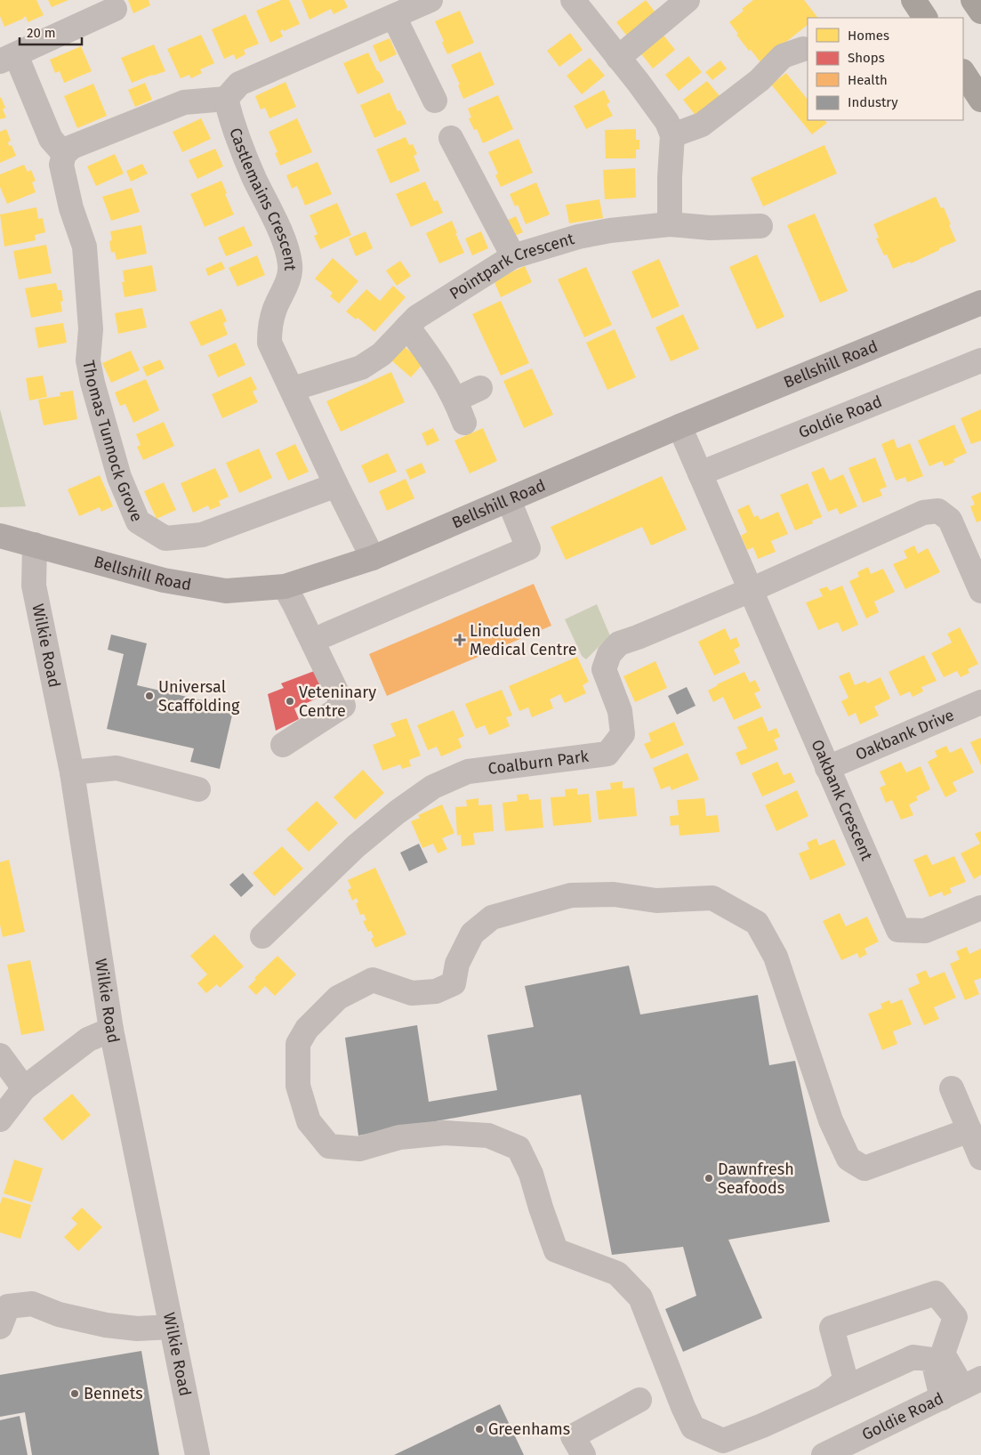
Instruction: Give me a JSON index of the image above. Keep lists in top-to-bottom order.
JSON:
{
  "streets": {
    "main road": ["Bellshill Road"],
    "street": [
      "Castlemains Crescent",
      "Pointpark Crescent",
      "Goldie Road",
      "Thomas Tunnock Grove",
      "Wilkie Road",
      "Oakbank Drive",
      "Coalburn Park",
      "Oakbank Crescent"
    ]
  },
  "crossings": [
    ["Castlemains Crescent", "Pointpark Crescent"],
    ["Castlemains Crescent", "Bellshill Road"],
    ["Castlemains Crescent", "Thomas Tunnock Grove"],
    ["Bellshill Road", "Wilkie Road"],
    ["Bellshill Road", "Oakbank Crescent"],
    ["Goldie Road", "Oakbank Crescent"],
    ["Oakbank Drive", "Oakbank Crescent"],
    ["Coalburn Park", "Oakbank Crescent"]
  ],
  "places": {
    "health": ["Lincluden Medical Centre"],
    "other": [
      "Universal Scaffolding",
      "Veteninary Centre",
      "Dawnfresh Seafoods",
      "Bennets",
      "Greenhams"
    ]
  },
  "legend": [
    "Homes",
    "Shops",
    "Health",
    "Industry"
  ],
  "scale_bar": "20 m"
}
